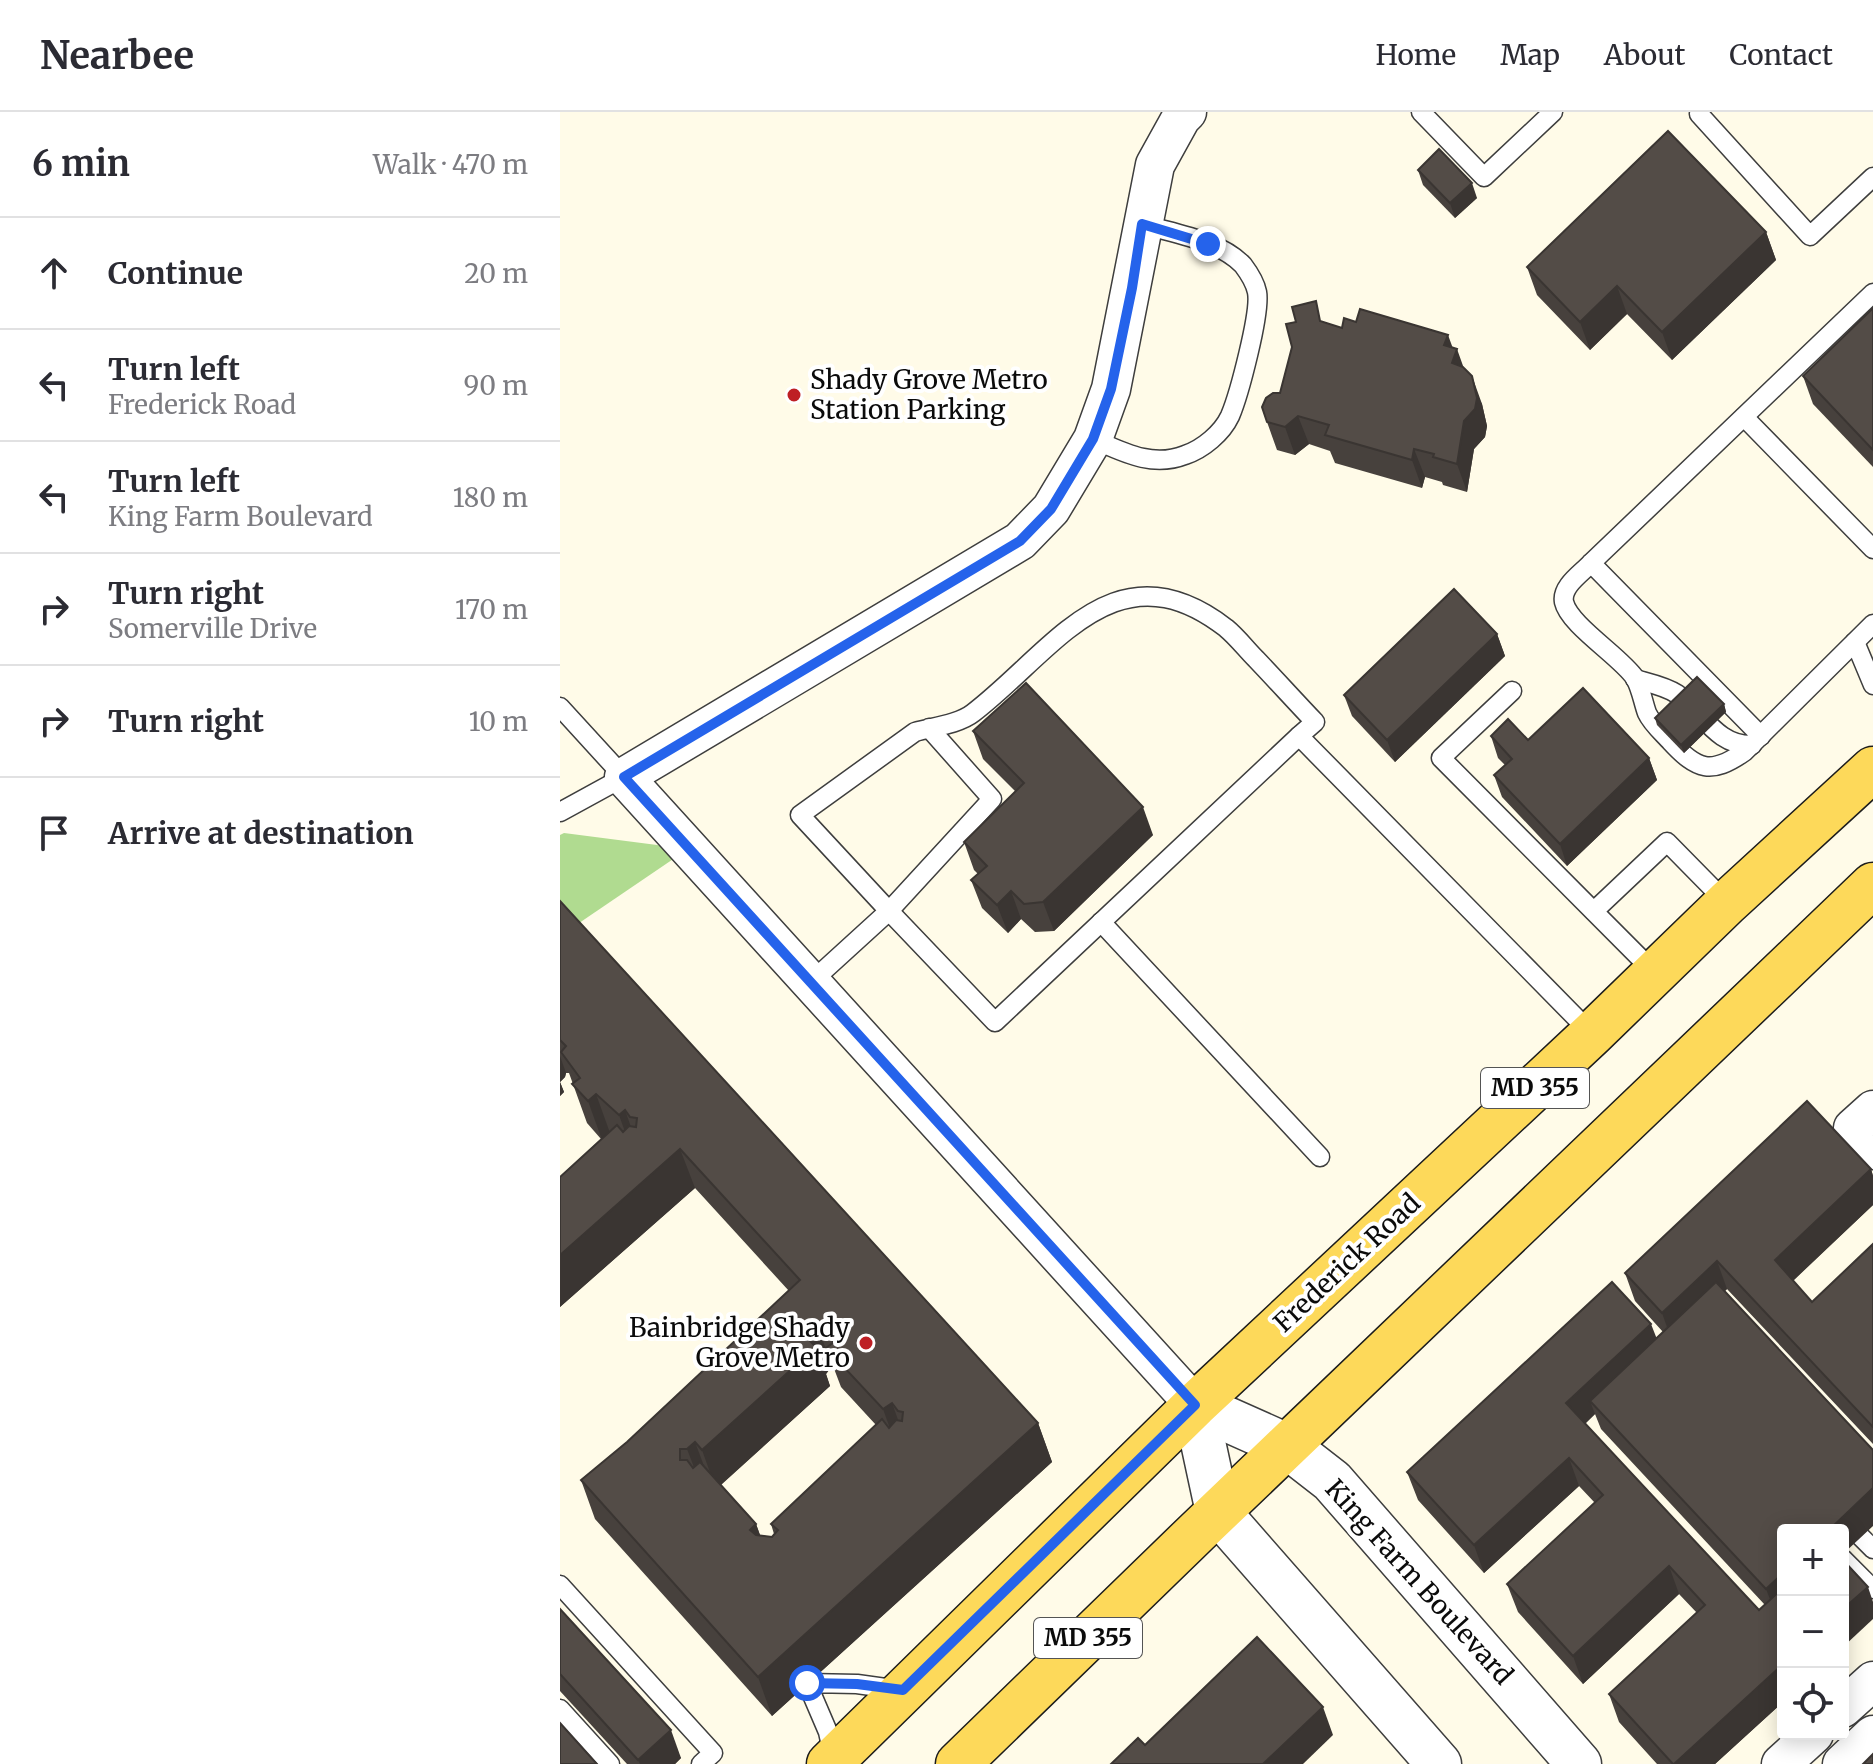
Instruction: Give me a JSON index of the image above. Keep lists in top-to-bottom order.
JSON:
{
  "streets": {
    "main road": ["MD 355", "Frederick Road"],
    "street": ["King Farm Boulevard"]
  },
  "crossings": [
    ["MD 355", "King Farm Boulevard"],
    ["Frederick Road", "King Farm Boulevard"]
  ],
  "places": ["Shady Grove Metro Station Parking", "Bainbridge Shady Grove Metro"],
  "page": {
    "header": "Nearbee",
    "nav": [
      "Home",
      "Map",
      "About",
      "Contact"
    ],
    "heading": ["6 min", "Walk · 470 m"],
    "list": [
      ["Continue", "20 m"],
      ["Turn left", "Frederick Road", "90 m"],
      ["Turn left", "King Farm Boulevard", "180 m"],
      ["Turn right", "Somerville Drive", "170 m"],
      ["Turn right", "10 m"],
      "Arrive at destination"
    ],
    "map_buttons": ["+", "−"]
  }
}
